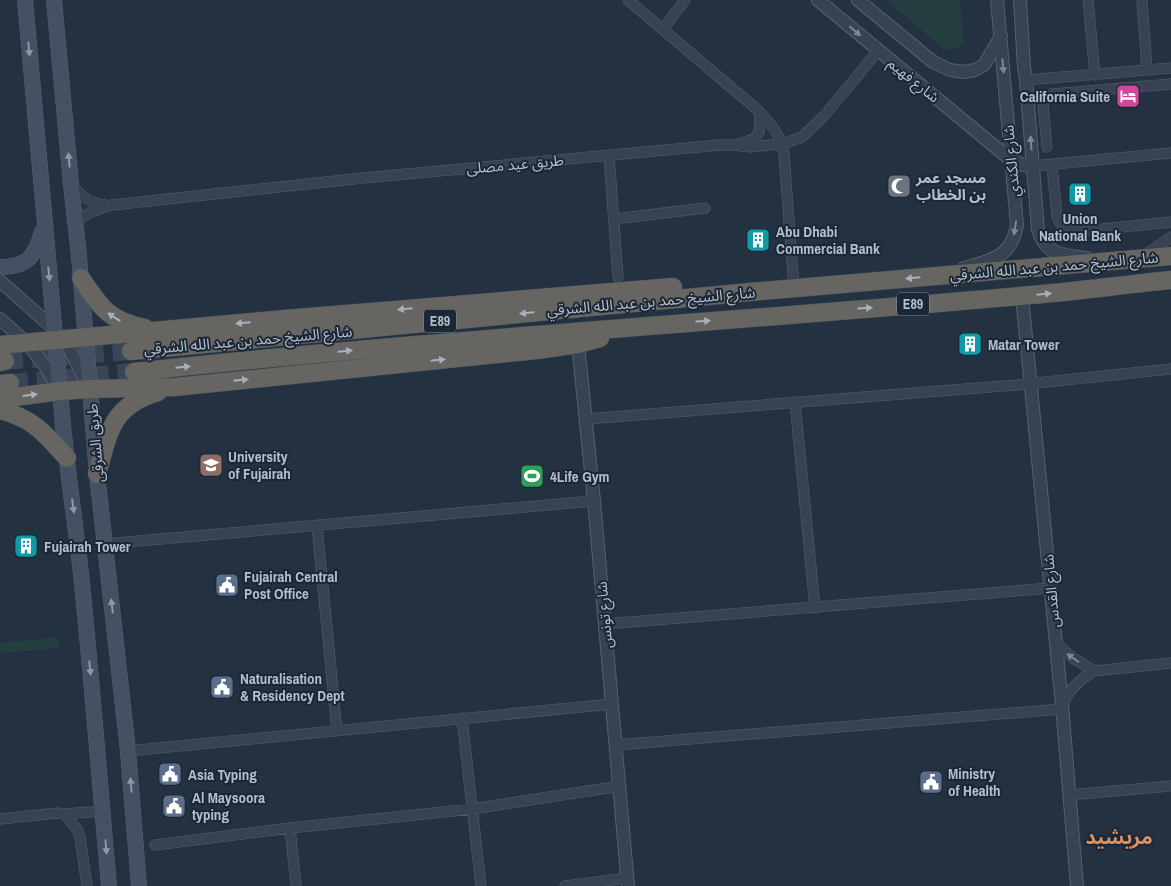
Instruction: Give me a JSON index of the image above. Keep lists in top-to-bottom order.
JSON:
{
  "streets": {
    "highway": ["شارع الشيخ حمد بن عبد الله الشرقي", "E89"],
    "main road": ["طريق الشرقى"],
    "street": [
      "شارع فهيم",
      "شارع الكندي",
      "طريق عيد مصلى",
      "شارع القدس",
      "شارع تونس"
    ]
  },
  "crossings": [
    ["شارع فهيم", "شارع الكندي"],
    ["شارع فهيم", "طريق عيد مصلى"],
    ["شارع الكندي", "شارع الشيخ حمد بن عبد الله الشرقي"],
    ["طريق عيد مصلى", "طريق الشرقى"],
    ["شارع الشيخ حمد بن عبد الله الشرقي", "شارع القدس"]
  ],
  "districts": ["مريشيد"],
  "places": {
    "hotel": ["California Suite"],
    "mosque": ["مسجد عمر بن الخطاب"],
    "building": [
      "Union National Bank",
      "Abu Dhabi Commercial Bank",
      "Matar Tower",
      "Fujairah Tower"
    ],
    "school or university": ["University of Fujairah"],
    "sports": ["4Life Gym"],
    "public building": [
      "Fujairah Central Post Office",
      "Naturalisation & Residency Dept",
      "Asia Typing",
      "Ministry of Health",
      "Al Maysoora typing"
    ]
  }
}
